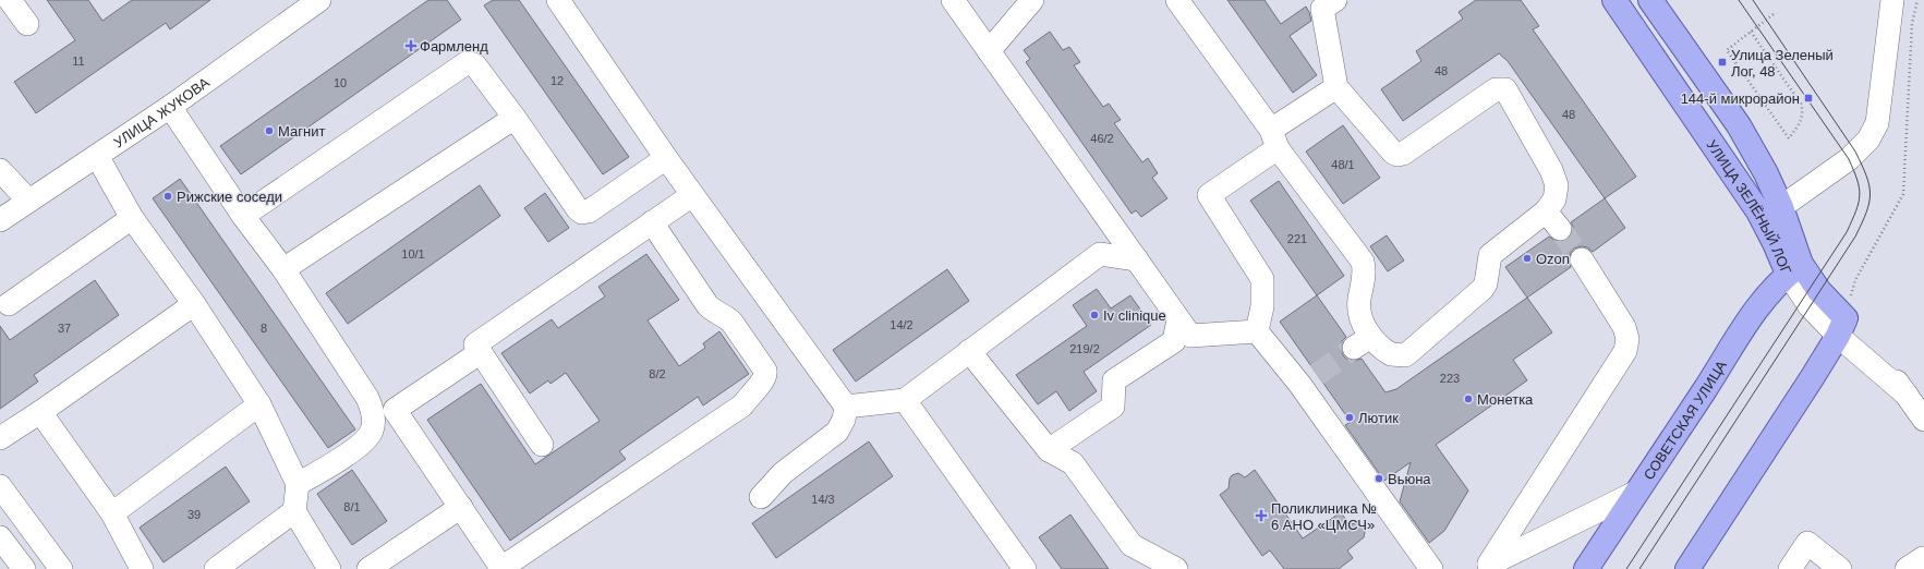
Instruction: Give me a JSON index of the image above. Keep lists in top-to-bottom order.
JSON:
{
  "streets": {
    "main road": ["УЛИЦА ЗЕЛЁНЫЙ ЛОГ", "СОВЕТСКАЯ УЛИЦА"],
    "street": ["УЛИЦА ЖУКОВА"]
  },
  "crossings": [
    ["УЛИЦА ЗЕЛЁНЫЙ ЛОГ", "СОВЕТСКАЯ УЛИЦА"]
  ],
  "places": {
    "health": ["Фармленд", "Поликлиника № 6 АНО «ЦМСЧ»"],
    "transit": ["Улица Зеленый Лог, 48", "144-й микрорайон"],
    "other": [
      "Магнит",
      "Рижские соседи",
      "Ozon",
      "Iv clinique",
      "Монетка",
      "Лютик",
      "Вьюна"
    ]
  },
  "house_numbers": [
    "11",
    "48",
    "12",
    "10",
    "48",
    "46/2",
    "48/1",
    "221",
    "10/1",
    "14/2",
    "37",
    "8",
    "219/2",
    "8/2",
    "223",
    "14/3",
    "8/1",
    "39"
  ]
}
